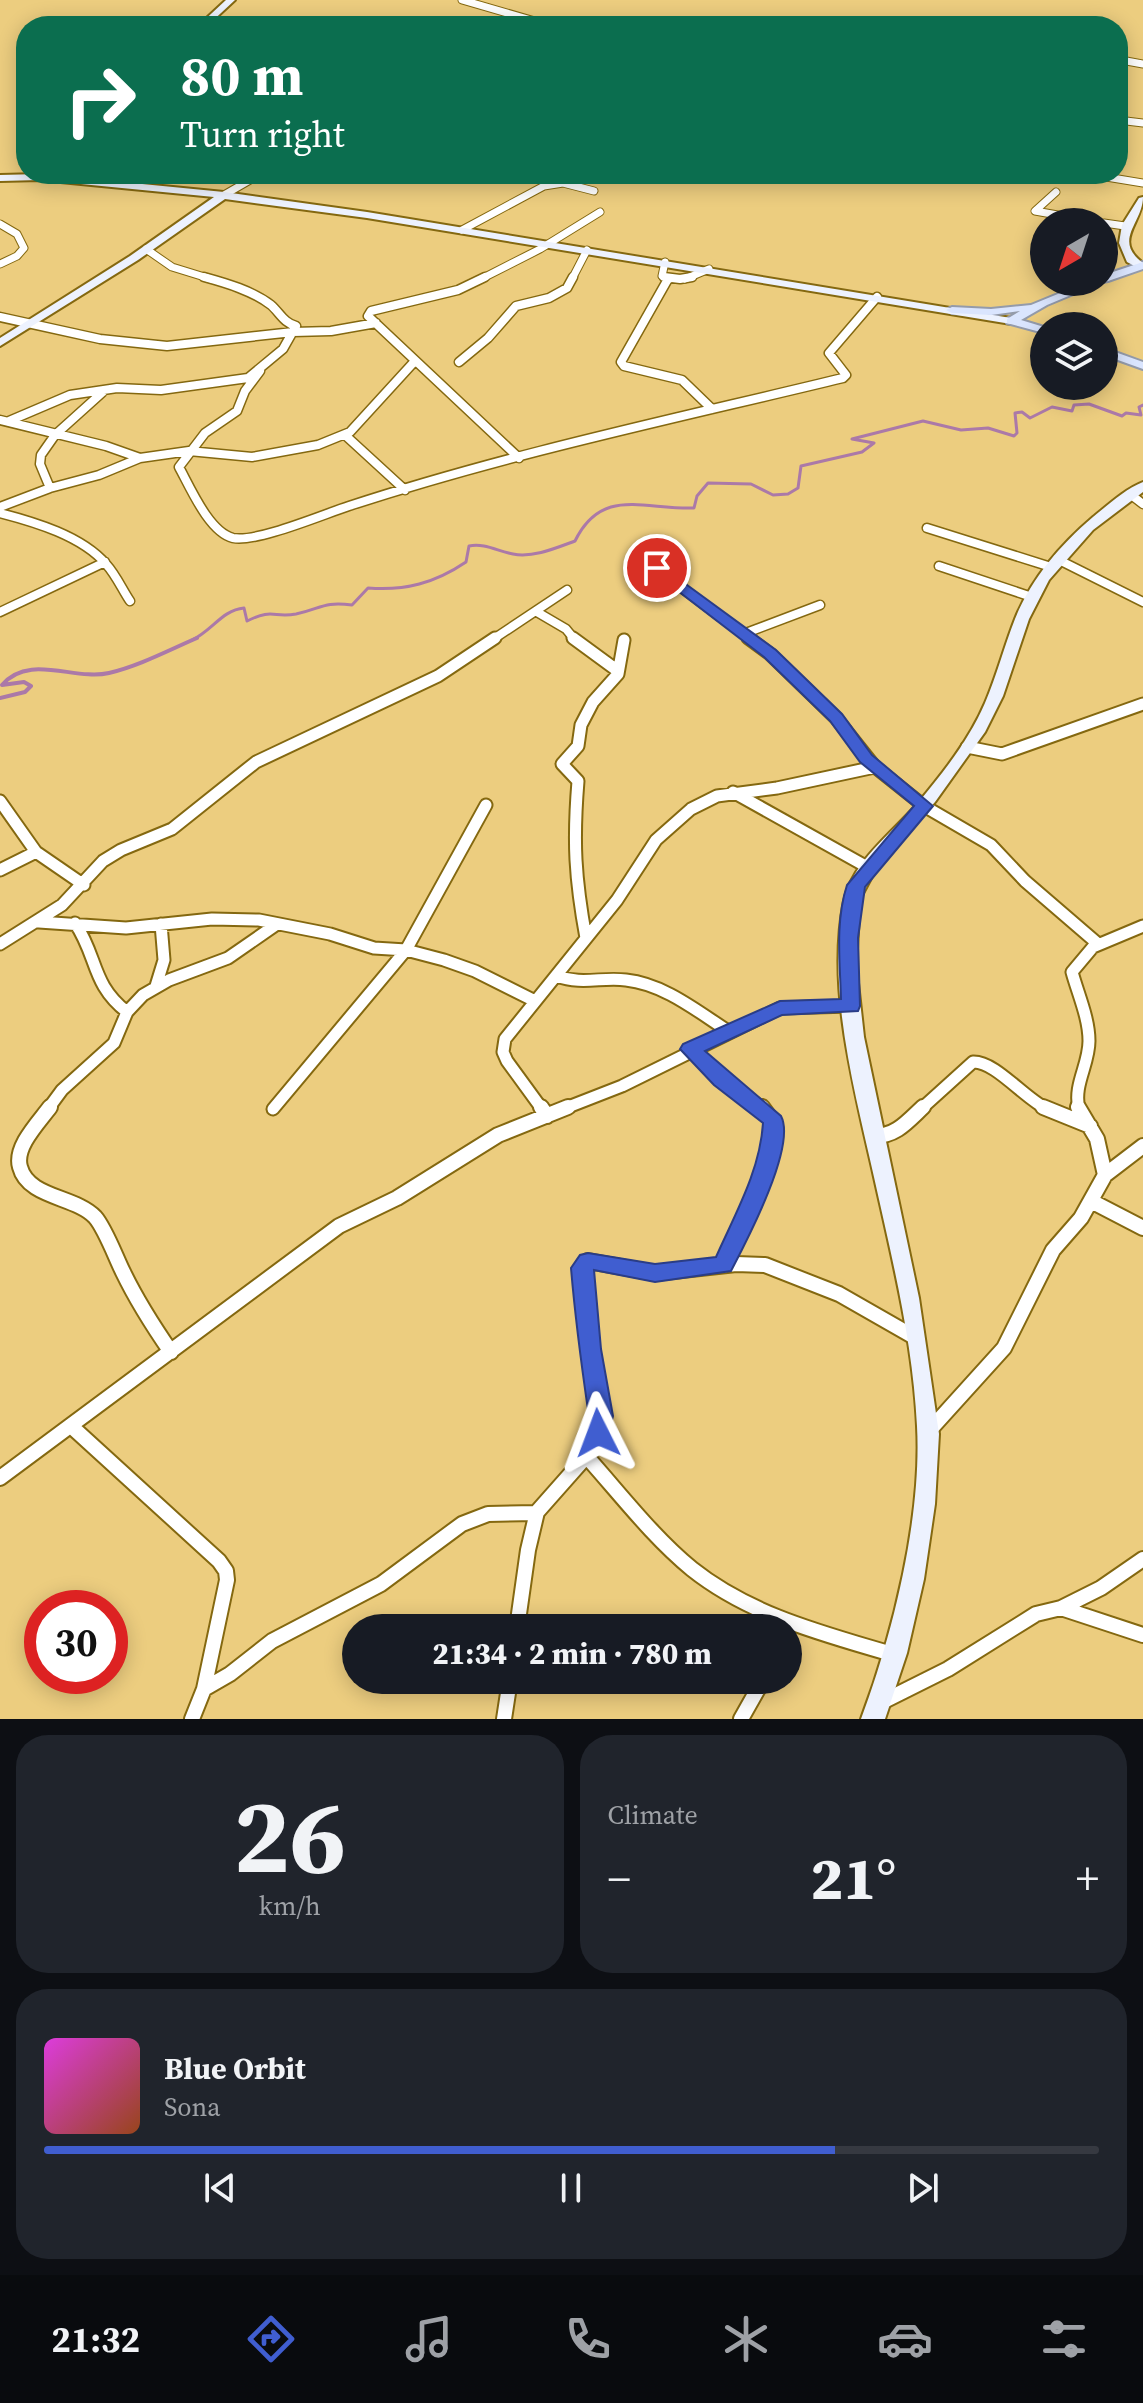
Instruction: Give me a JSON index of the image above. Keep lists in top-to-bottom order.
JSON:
{
  "north": "bottom left",
  "page": {
    "turn": ["80 m", "Turn right"],
    "limit": "30",
    "trip": "21:34 · 2 min · 780 m",
    "tile": [
      ["26", "km/h"],
      "Climate"
    ],
    "heat": ["−", "21°", "+"],
    "song": ["Blue Orbit", "Sona"],
    "tabs": "21:32"
  }
}
